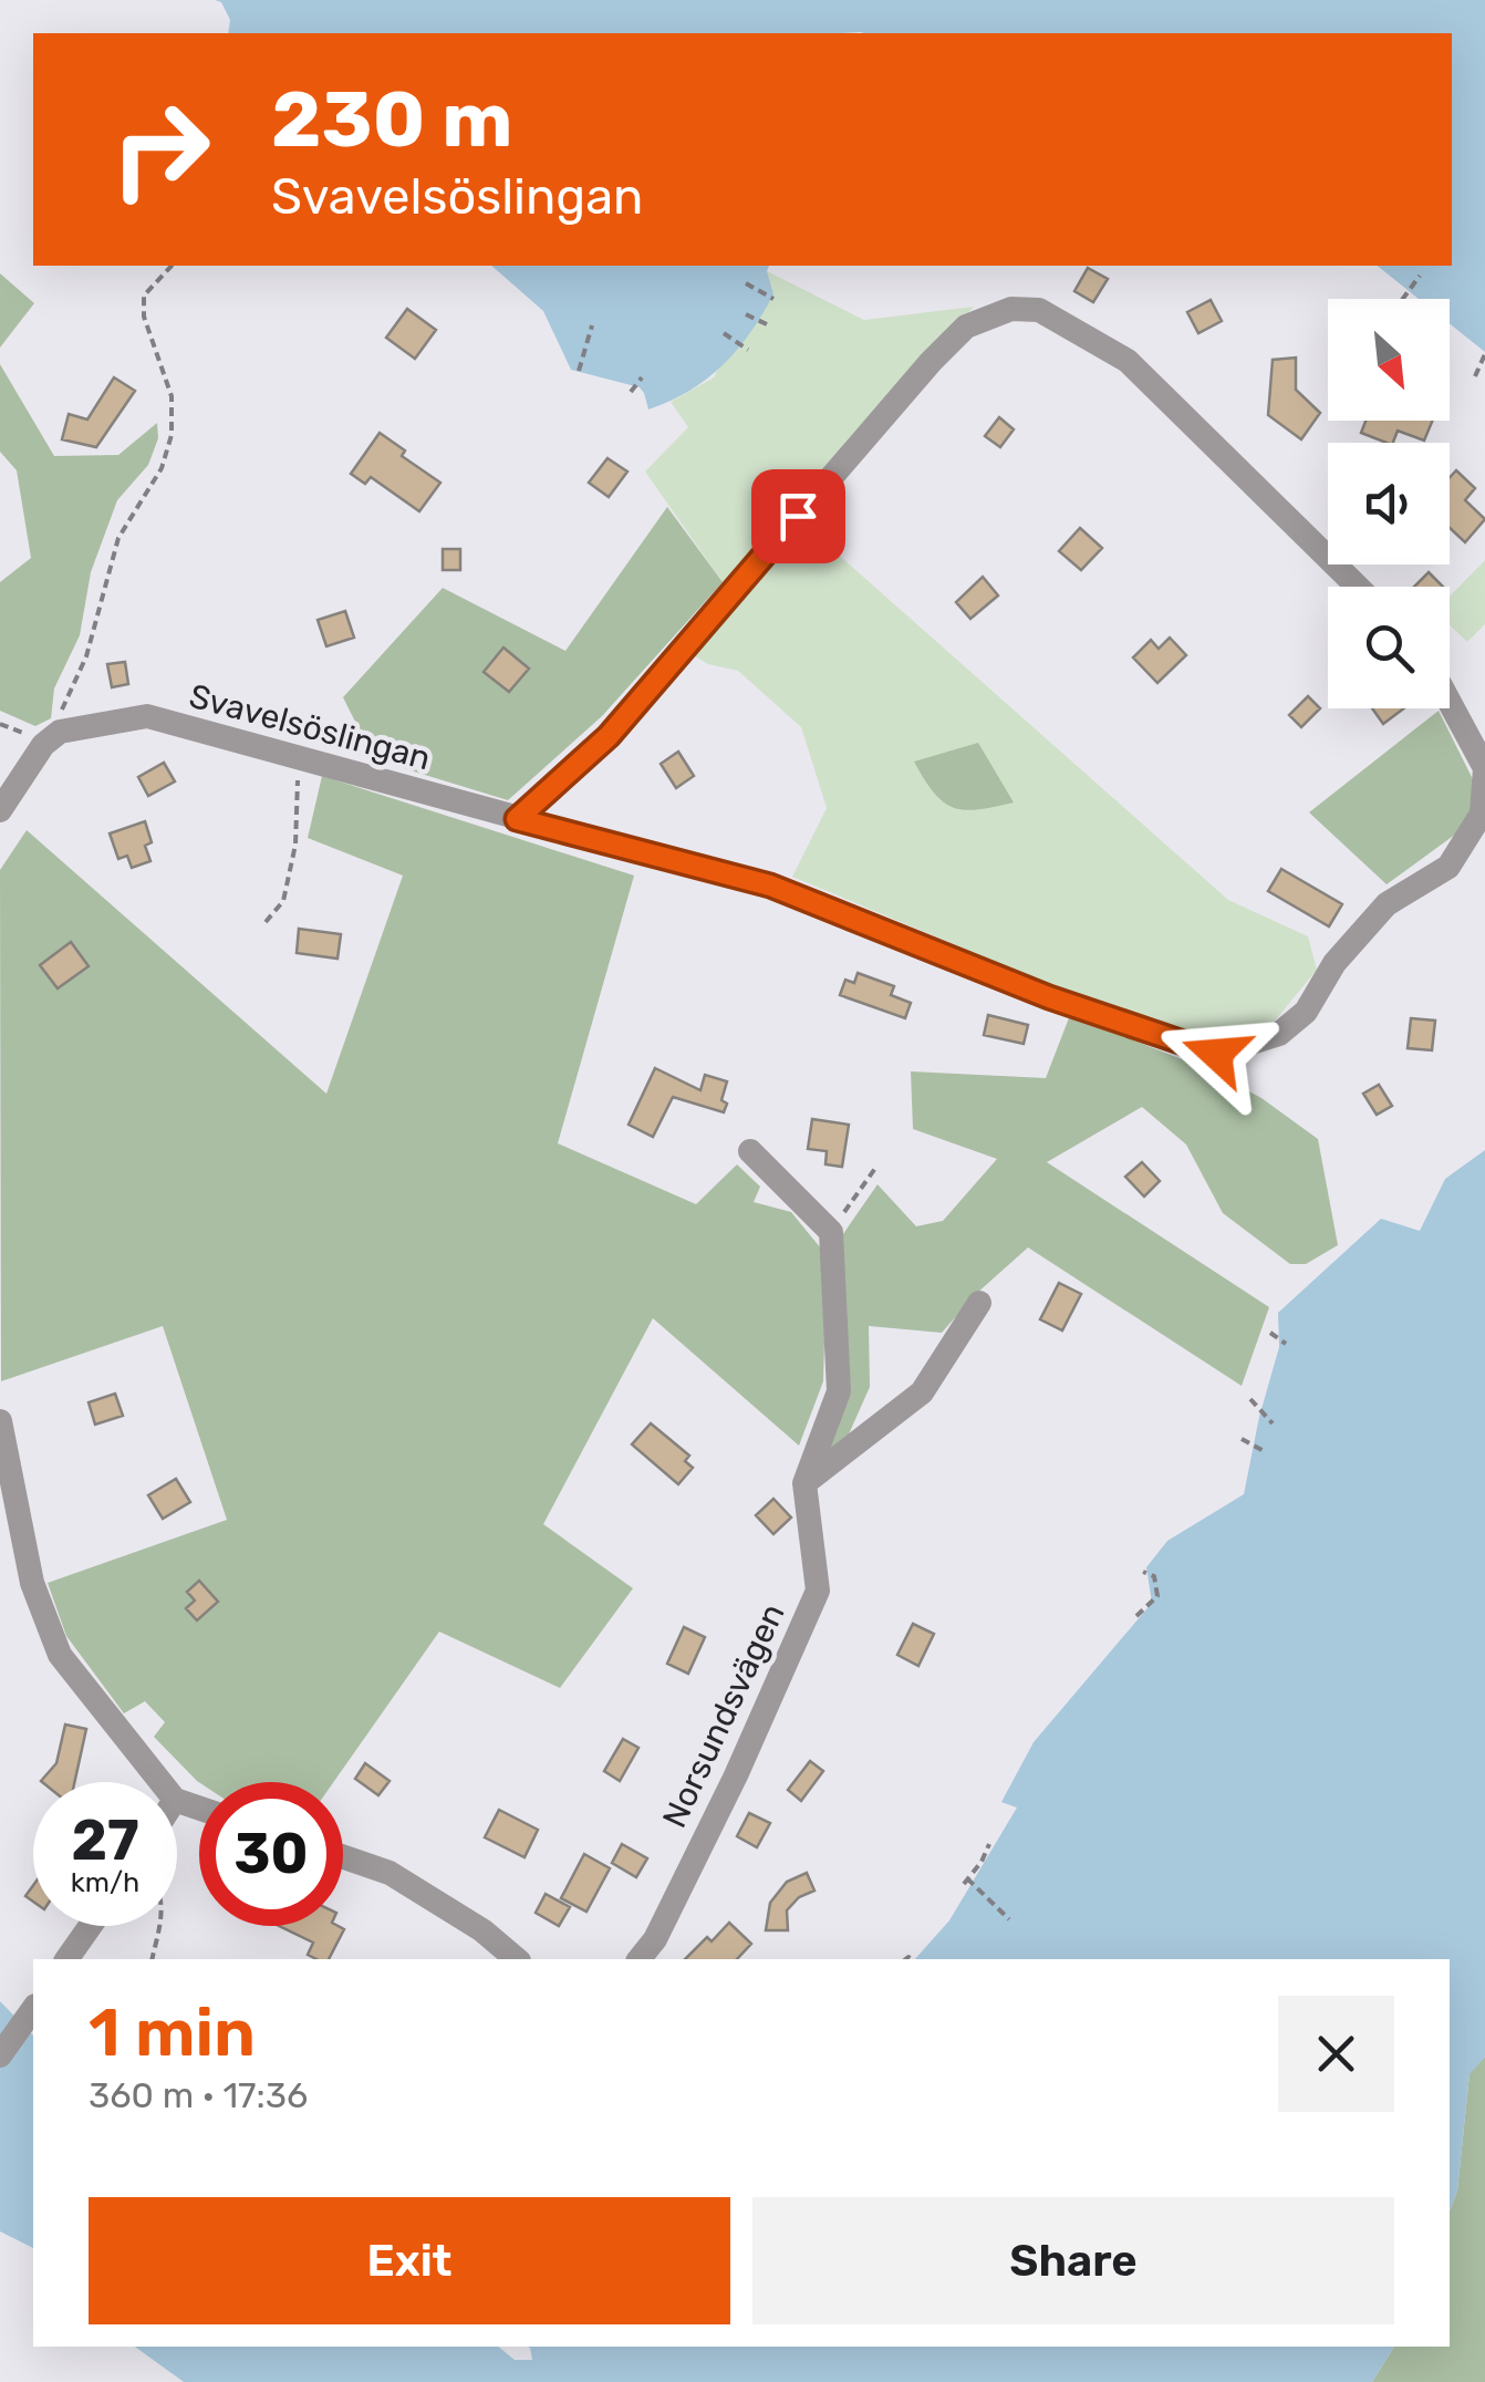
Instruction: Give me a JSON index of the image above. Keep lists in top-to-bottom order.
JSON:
{
  "streets": {
    "street": ["Svavelsöslingan", "Norsundsvägen"]
  },
  "north": "bottom right",
  "page": {
    "turn": ["230 m", "Svavelsöslingan"],
    "speed": "27 km/h",
    "limit": "30",
    "heading": ["1 min", "360 m · 17:36"],
    "buttons": ["Exit", "Share"]
  }
}
